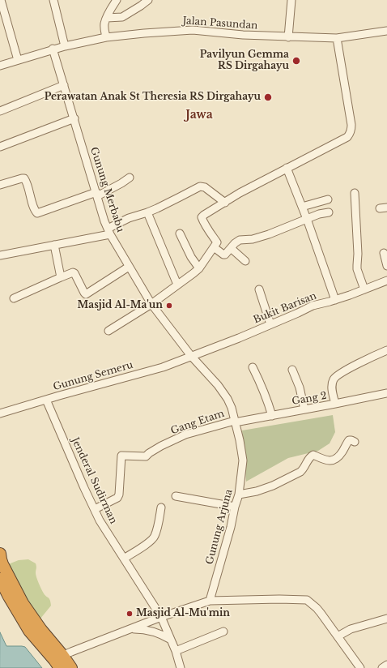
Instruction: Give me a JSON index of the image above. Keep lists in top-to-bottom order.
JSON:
{
  "streets": {
    "street": [
      "Jalan Pasundan",
      "Gunung Merbabu",
      "Bukit Barisan",
      "Gunung Semeru",
      "Gang 2",
      "Gang Etam",
      "Jenderal Sudirman",
      "Gunung Arjuna"
    ]
  },
  "crossings": [
    ["Jalan Pasundan", "Gunung Merbabu"],
    ["Gunung Merbabu", "Bukit Barisan"],
    ["Gunung Merbabu", "Gunung Semeru"],
    ["Gunung Merbabu", "Gunung Arjuna"],
    ["Bukit Barisan", "Gunung Semeru"],
    ["Bukit Barisan", "Gunung Arjuna"],
    ["Gunung Semeru", "Jenderal Sudirman"],
    ["Gunung Semeru", "Gunung Arjuna"],
    ["Gang 2", "Gang Etam"],
    ["Gang 2", "Gunung Arjuna"],
    ["Gang Etam", "Jenderal Sudirman"],
    ["Gang Etam", "Gunung Arjuna"]
  ],
  "districts": ["Jawa"],
  "places": [
    "Pavilyun Gemma RS Dirgahayu",
    "Perawatan Anak St Theresia RS Dirgahayu",
    "Masjid Al-Ma'un",
    "Masjid Al-Mu'min"
  ]
}
